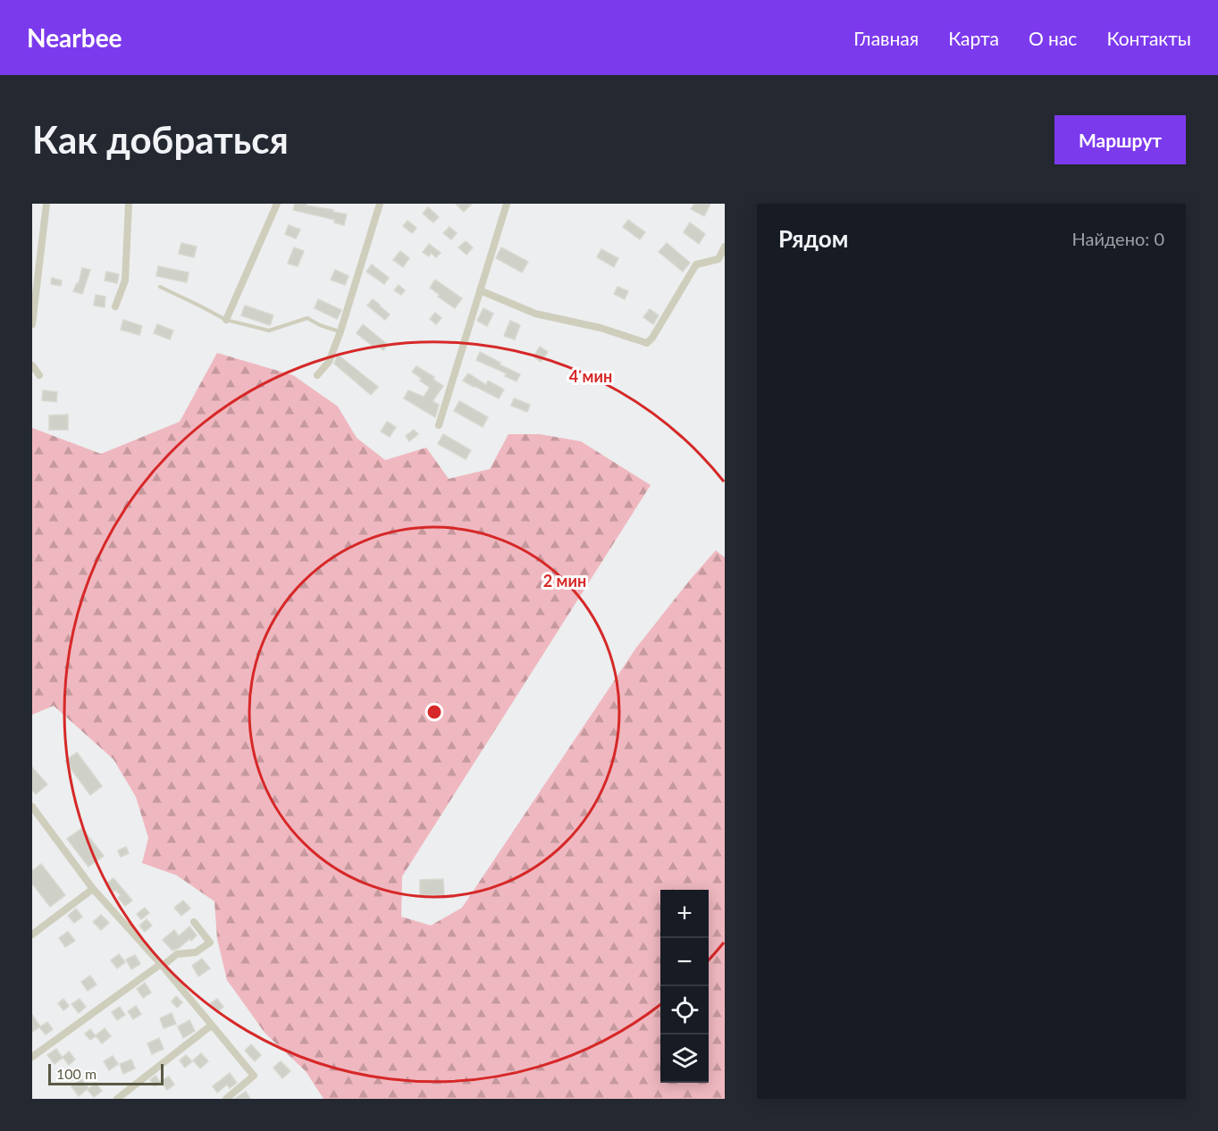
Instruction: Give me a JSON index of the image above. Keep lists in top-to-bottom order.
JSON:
{
  "scale_bar": "100 m",
  "page": {
    "header": "Nearbee",
    "nav": [
      "Главная",
      "Карта",
      "О нас",
      "Контакты"
    ],
    "buttons": "Маршрут",
    "title": "Как добраться",
    "heading": ["Рядом", "Найдено: 0"],
    "map_buttons": ["+", "−"],
    "scale": "100 m"
  },
  "rings": ["4 мин", "2 мин"]
}
